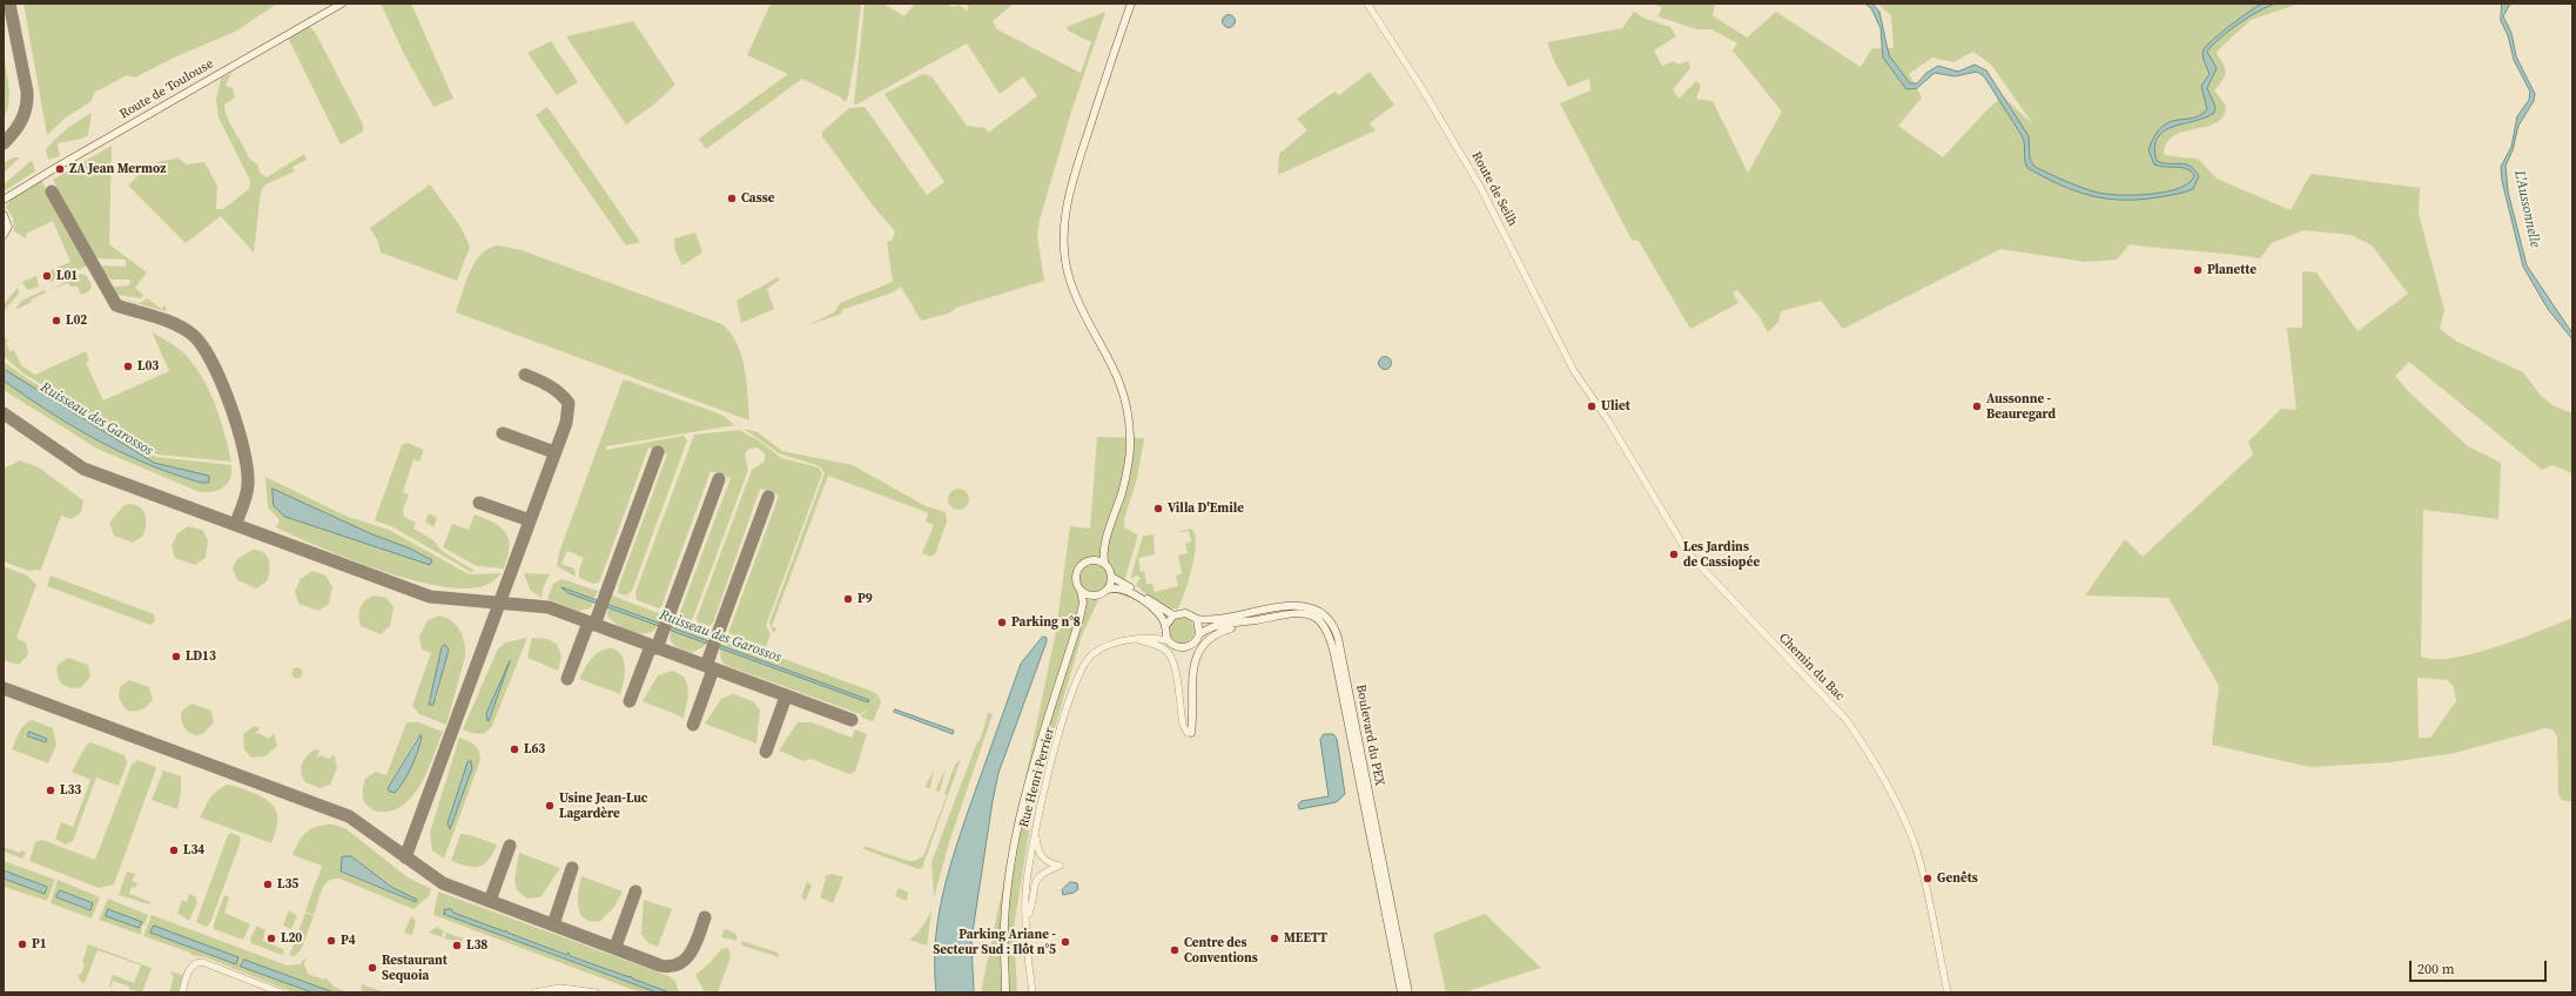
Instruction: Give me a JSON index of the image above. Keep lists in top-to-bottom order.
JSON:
{
  "streets": {
    "main road": ["Route de Toulouse", "Boulevard du PEX"],
    "street": ["Route de Seilh", "Chemin du Bac", "Rue Henri Perrier"]
  },
  "crossings": [
    ["Route de Seilh", "Chemin du Bac"],
    ["Boulevard du PEX", "Rue Henri Perrier"]
  ],
  "water": ["L'Aussonnelle", "Ruisseau des Garossos"],
  "places": [
    "ZA Jean Mermoz",
    "Casse",
    "Planette",
    "L01",
    "L02",
    "L03",
    "Uliet",
    "Aussonne - Beauregard",
    "Villa D'Emile",
    "Les Jardins de Cassiopée",
    "P9",
    "Parking n°8",
    "LD13",
    "L63",
    "L33",
    "Usine Jean-Luc Lagardère",
    "L34",
    "Genêts",
    "L35",
    "L20",
    "MEETT",
    "P4",
    "Parking Ariane - Secteur Sud : Ilôt n°5",
    "P1",
    "L38",
    "Centre des Conventions",
    "Restaurant Sequoia"
  ],
  "scale_bar": "200 m"
}
